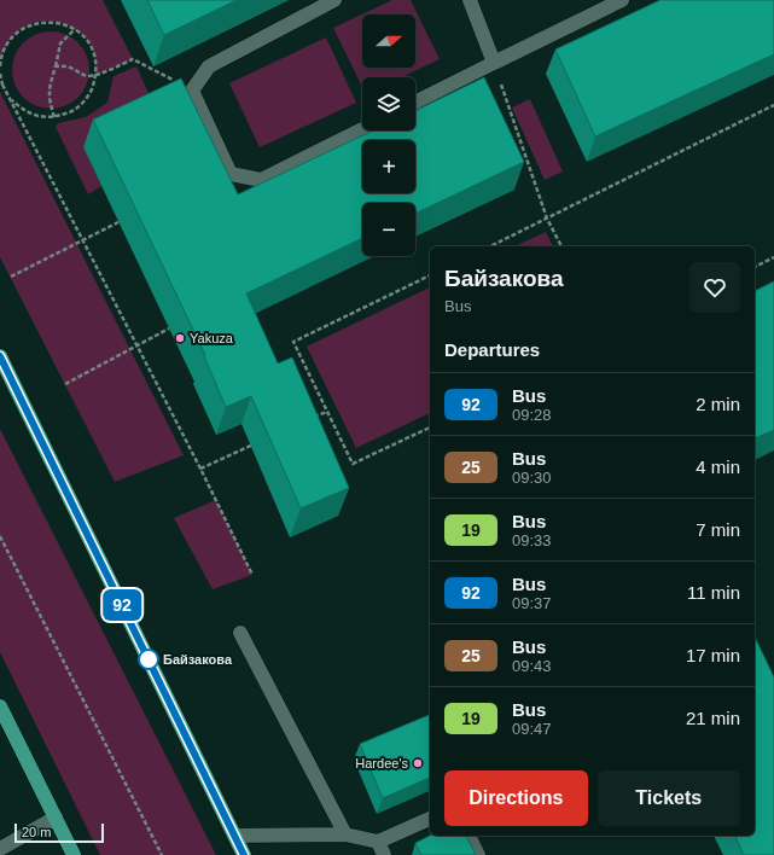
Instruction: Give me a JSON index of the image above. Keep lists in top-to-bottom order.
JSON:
{
  "places": ["Yakuza", "Байзакова", "Hardee's"],
  "lines": ["bus line 92"],
  "scale_bar": "20 m",
  "north": "right",
  "page": {
    "on_map": "92",
    "map_buttons": ["+", "−"],
    "heading": [
      ["Байзакова", "Bus"],
      "Departures"
    ],
    "list": [
      {
        "mark": "92",
        "name": "Bus",
        "note": "09:28",
        "value": "2 min"
      },
      {
        "mark": "25",
        "name": "Bus",
        "note": "09:30",
        "value": "4 min"
      },
      {
        "mark": "19",
        "name": "Bus",
        "note": "09:33",
        "value": "7 min"
      },
      {
        "mark": "92",
        "name": "Bus",
        "note": "09:37",
        "value": "11 min"
      },
      {
        "mark": "25",
        "name": "Bus",
        "note": "09:43",
        "value": "17 min"
      },
      {
        "mark": "19",
        "name": "Bus",
        "note": "09:47",
        "value": "21 min"
      }
    ],
    "buttons": ["Directions", "Tickets"],
    "scale": "20 m"
  }
}
